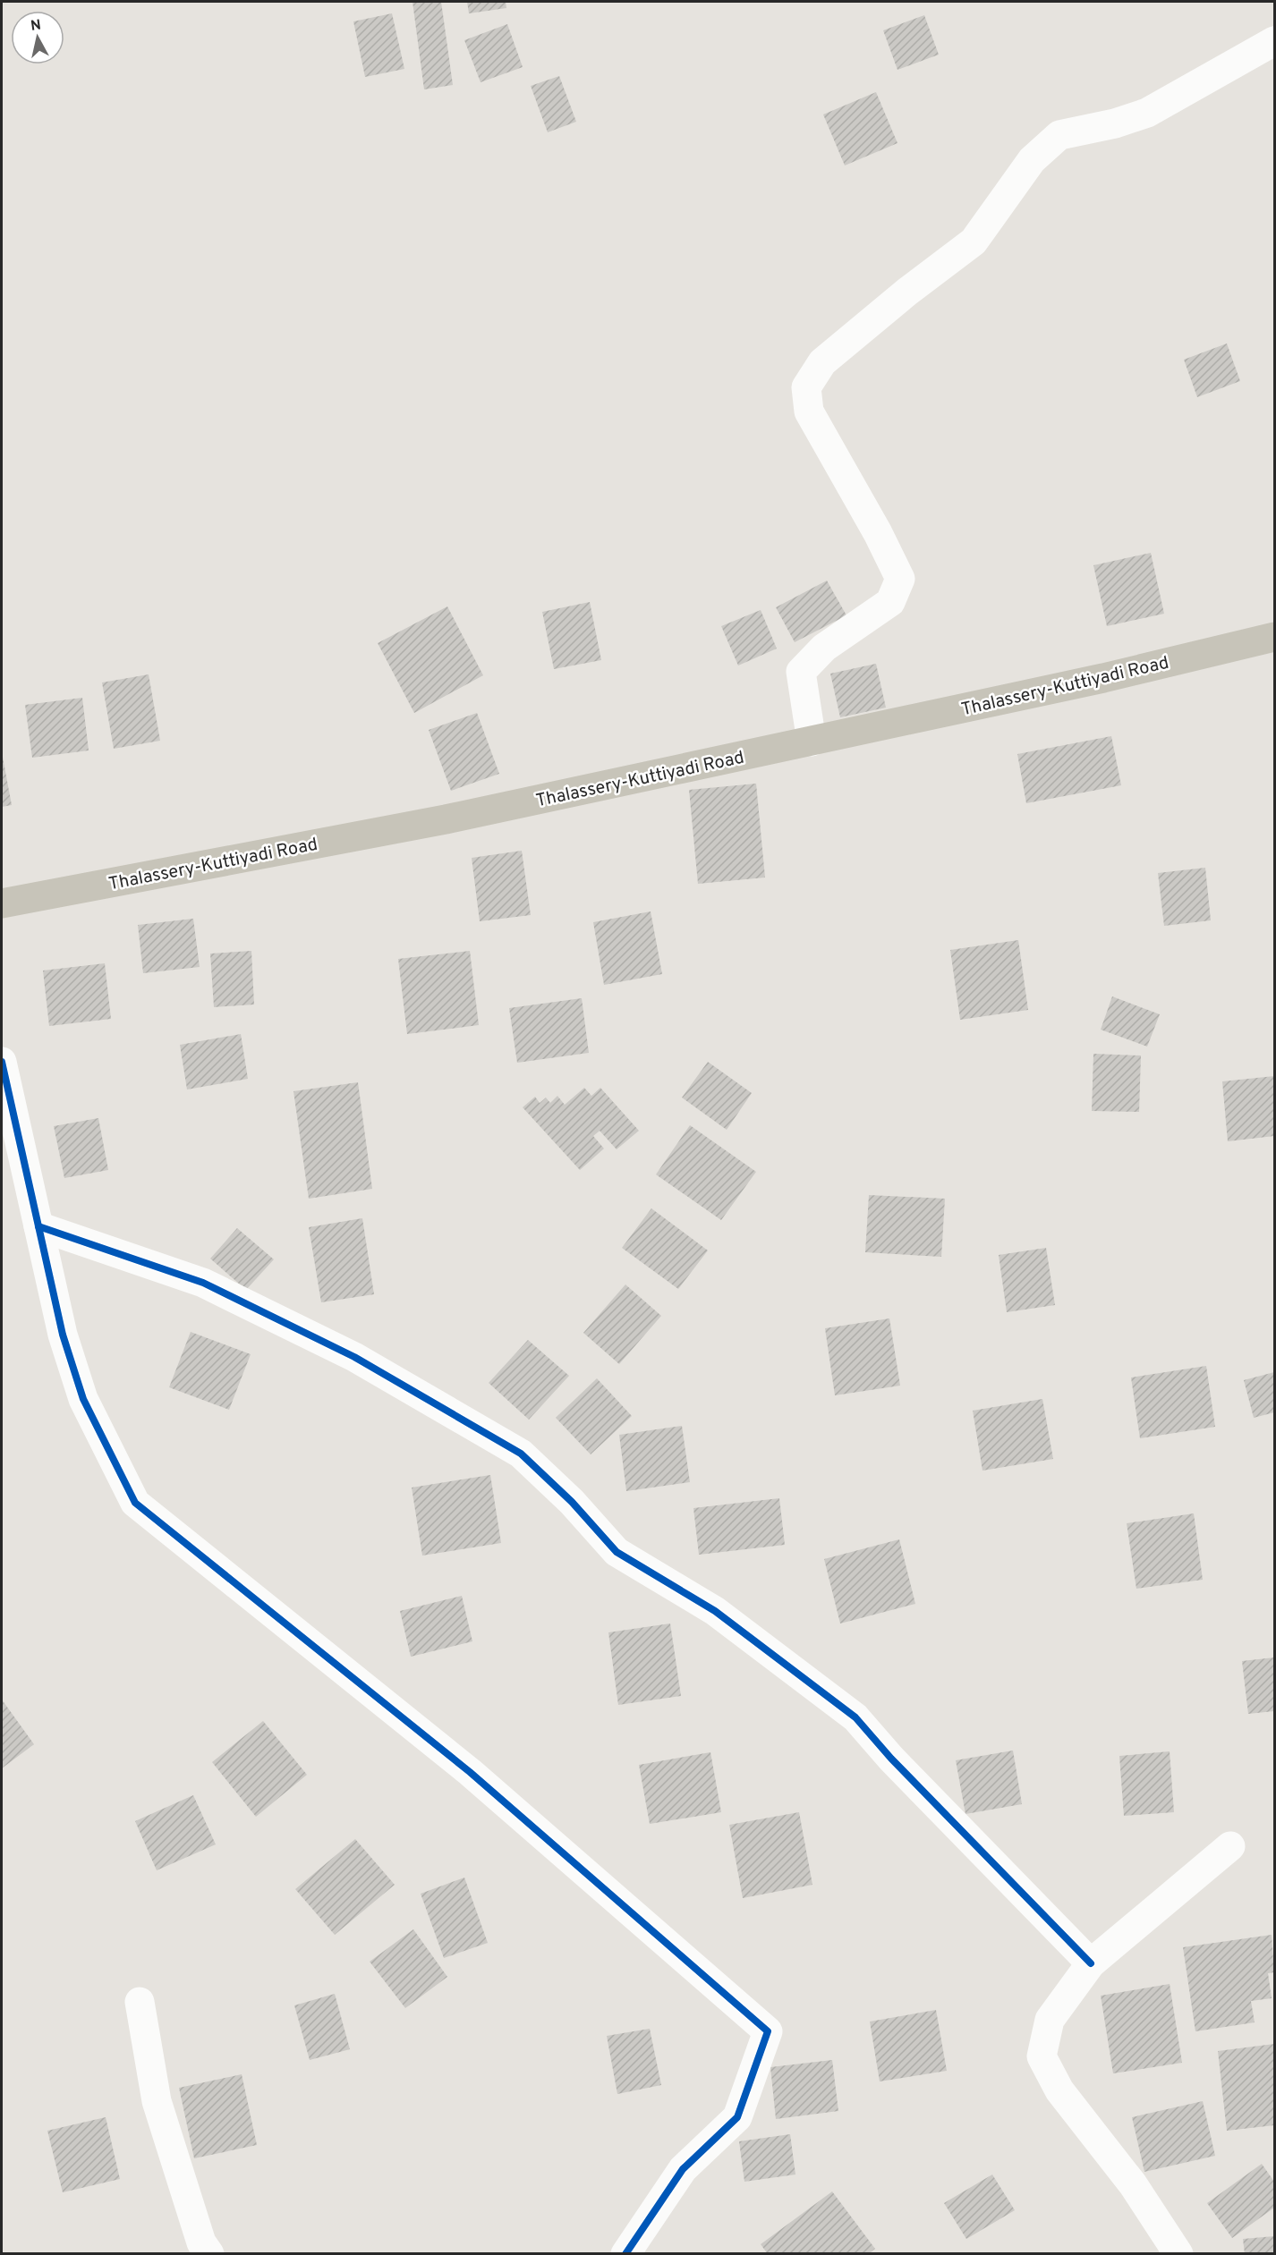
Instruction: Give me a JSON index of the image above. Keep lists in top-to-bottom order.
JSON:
{
  "streets": {
    "main road": ["Thalassery-Kuttiyadi Road"]
  },
  "north": "top"
}
